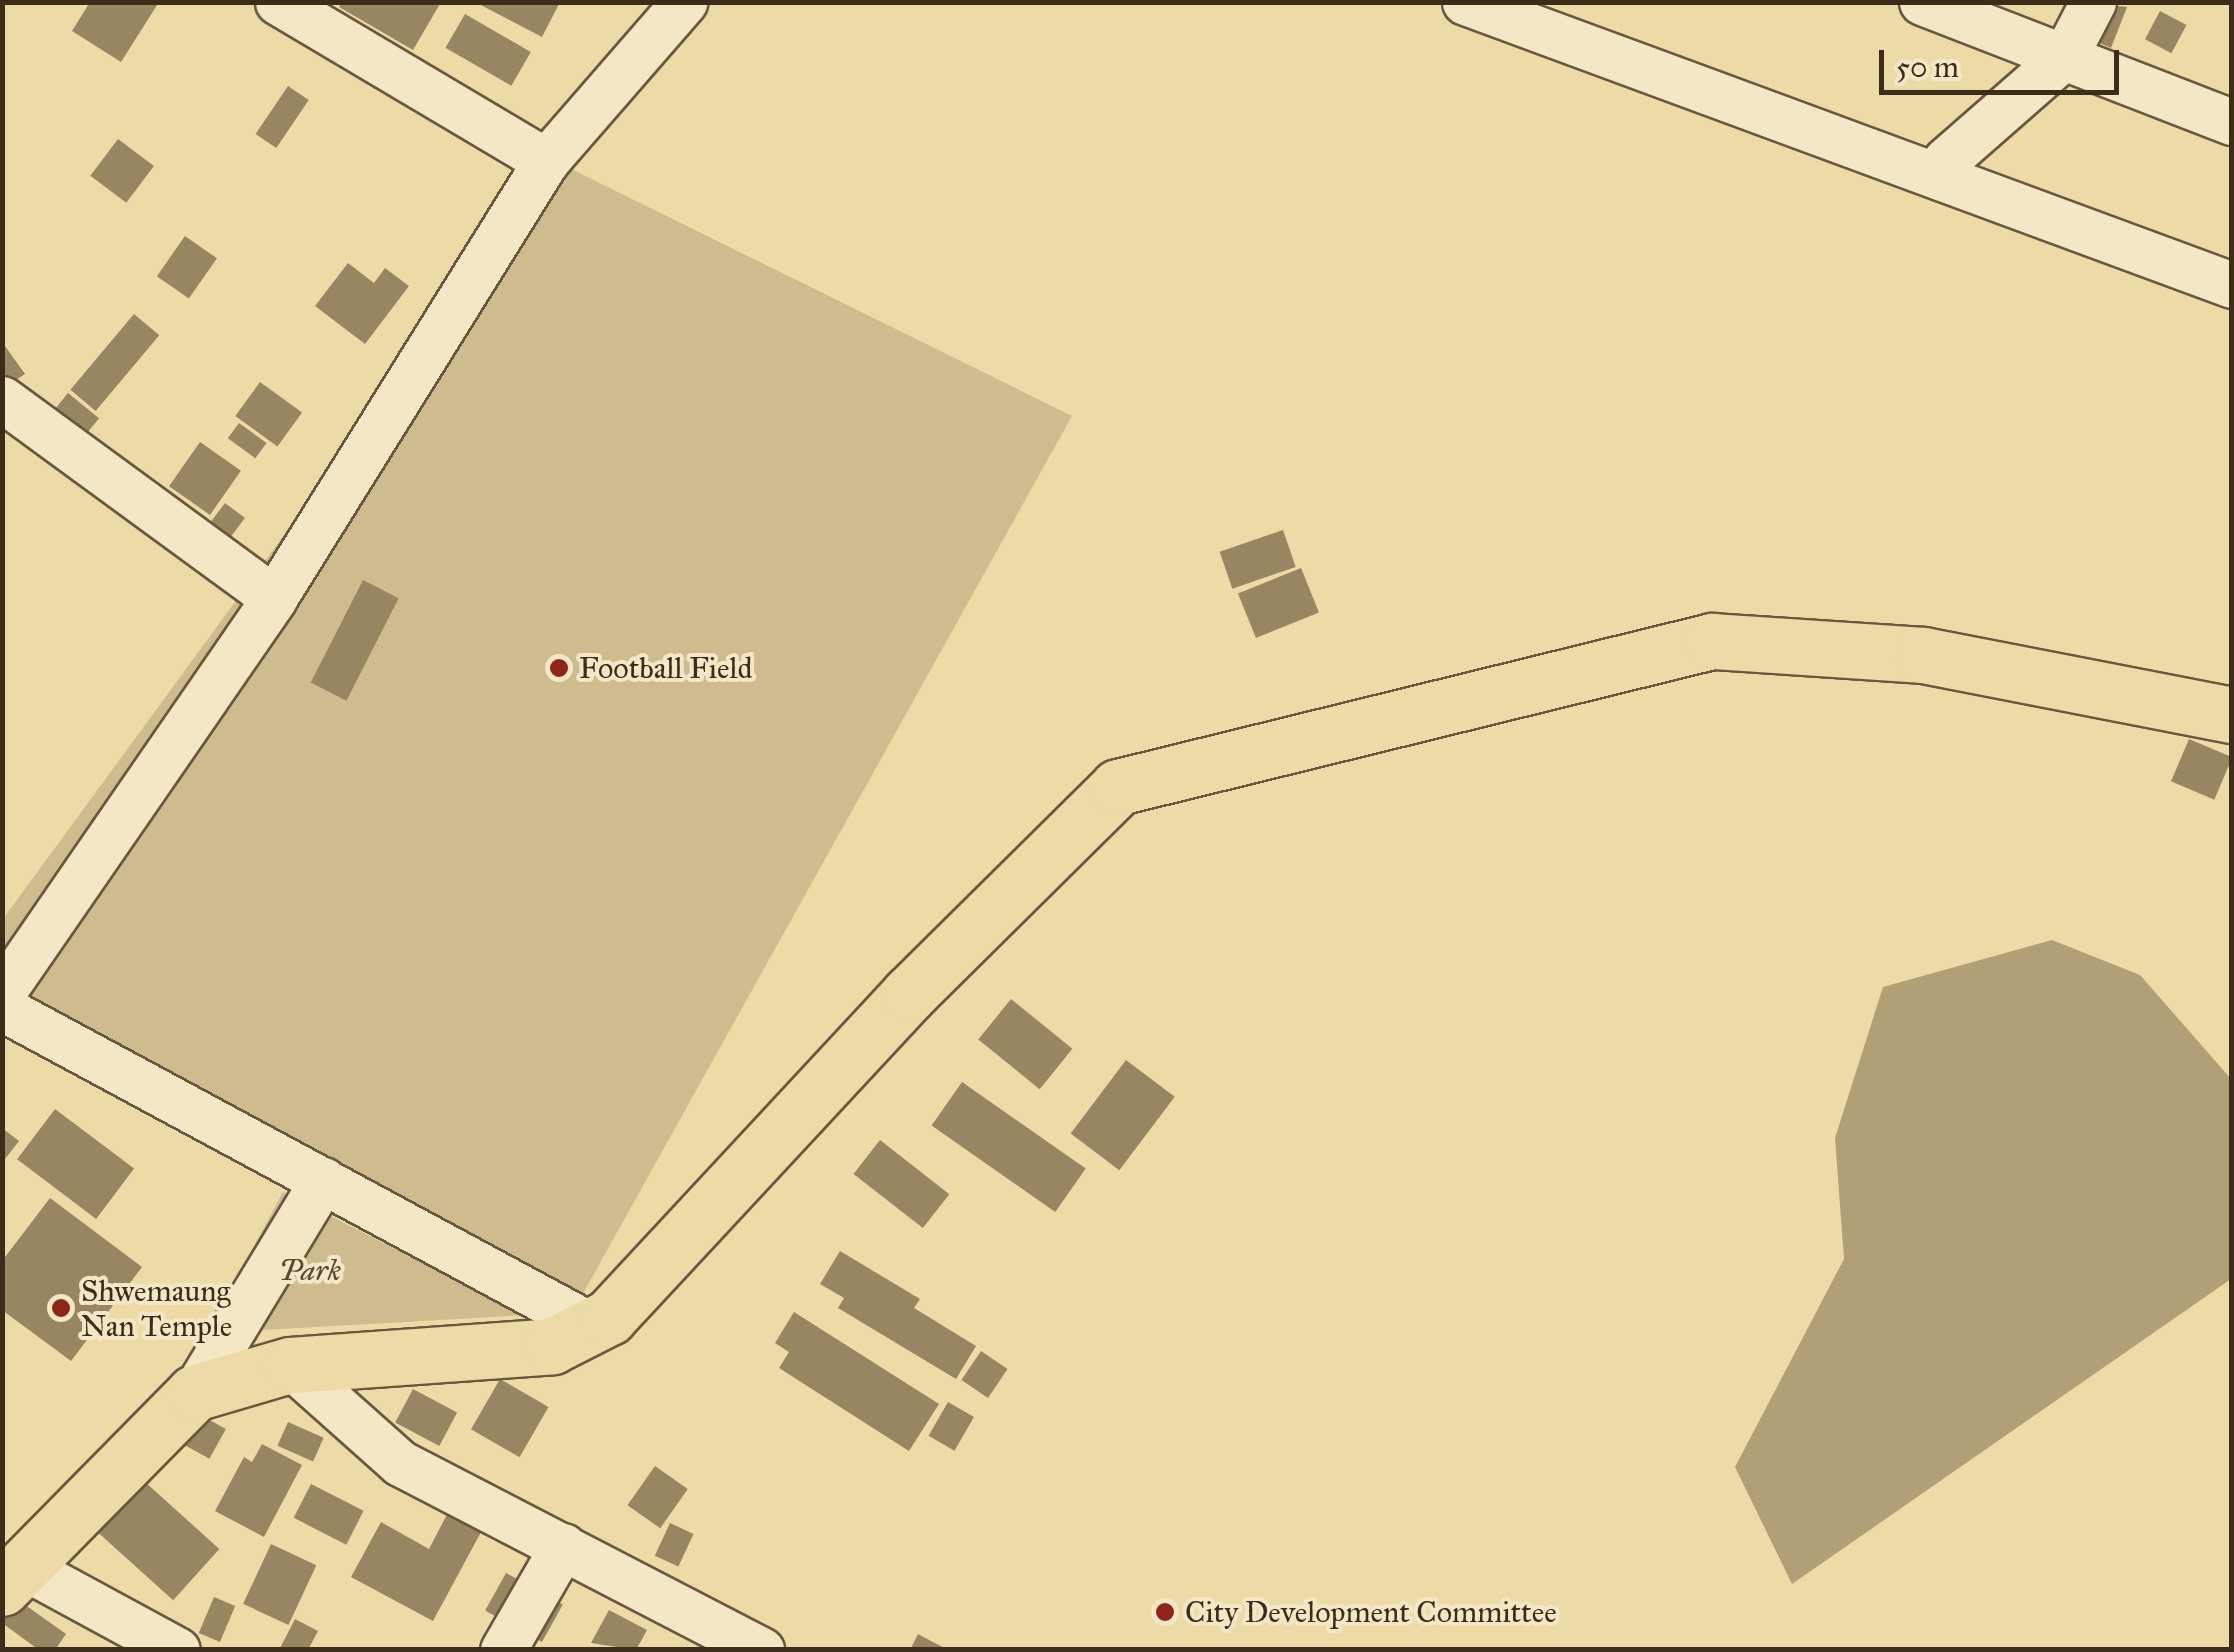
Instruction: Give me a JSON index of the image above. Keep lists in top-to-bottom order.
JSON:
{
  "parks": ["Park"],
  "places": ["Football Field", "Shwemaung Nan Temple", "City Development Committee"],
  "scale_bar": "50 m"
}
